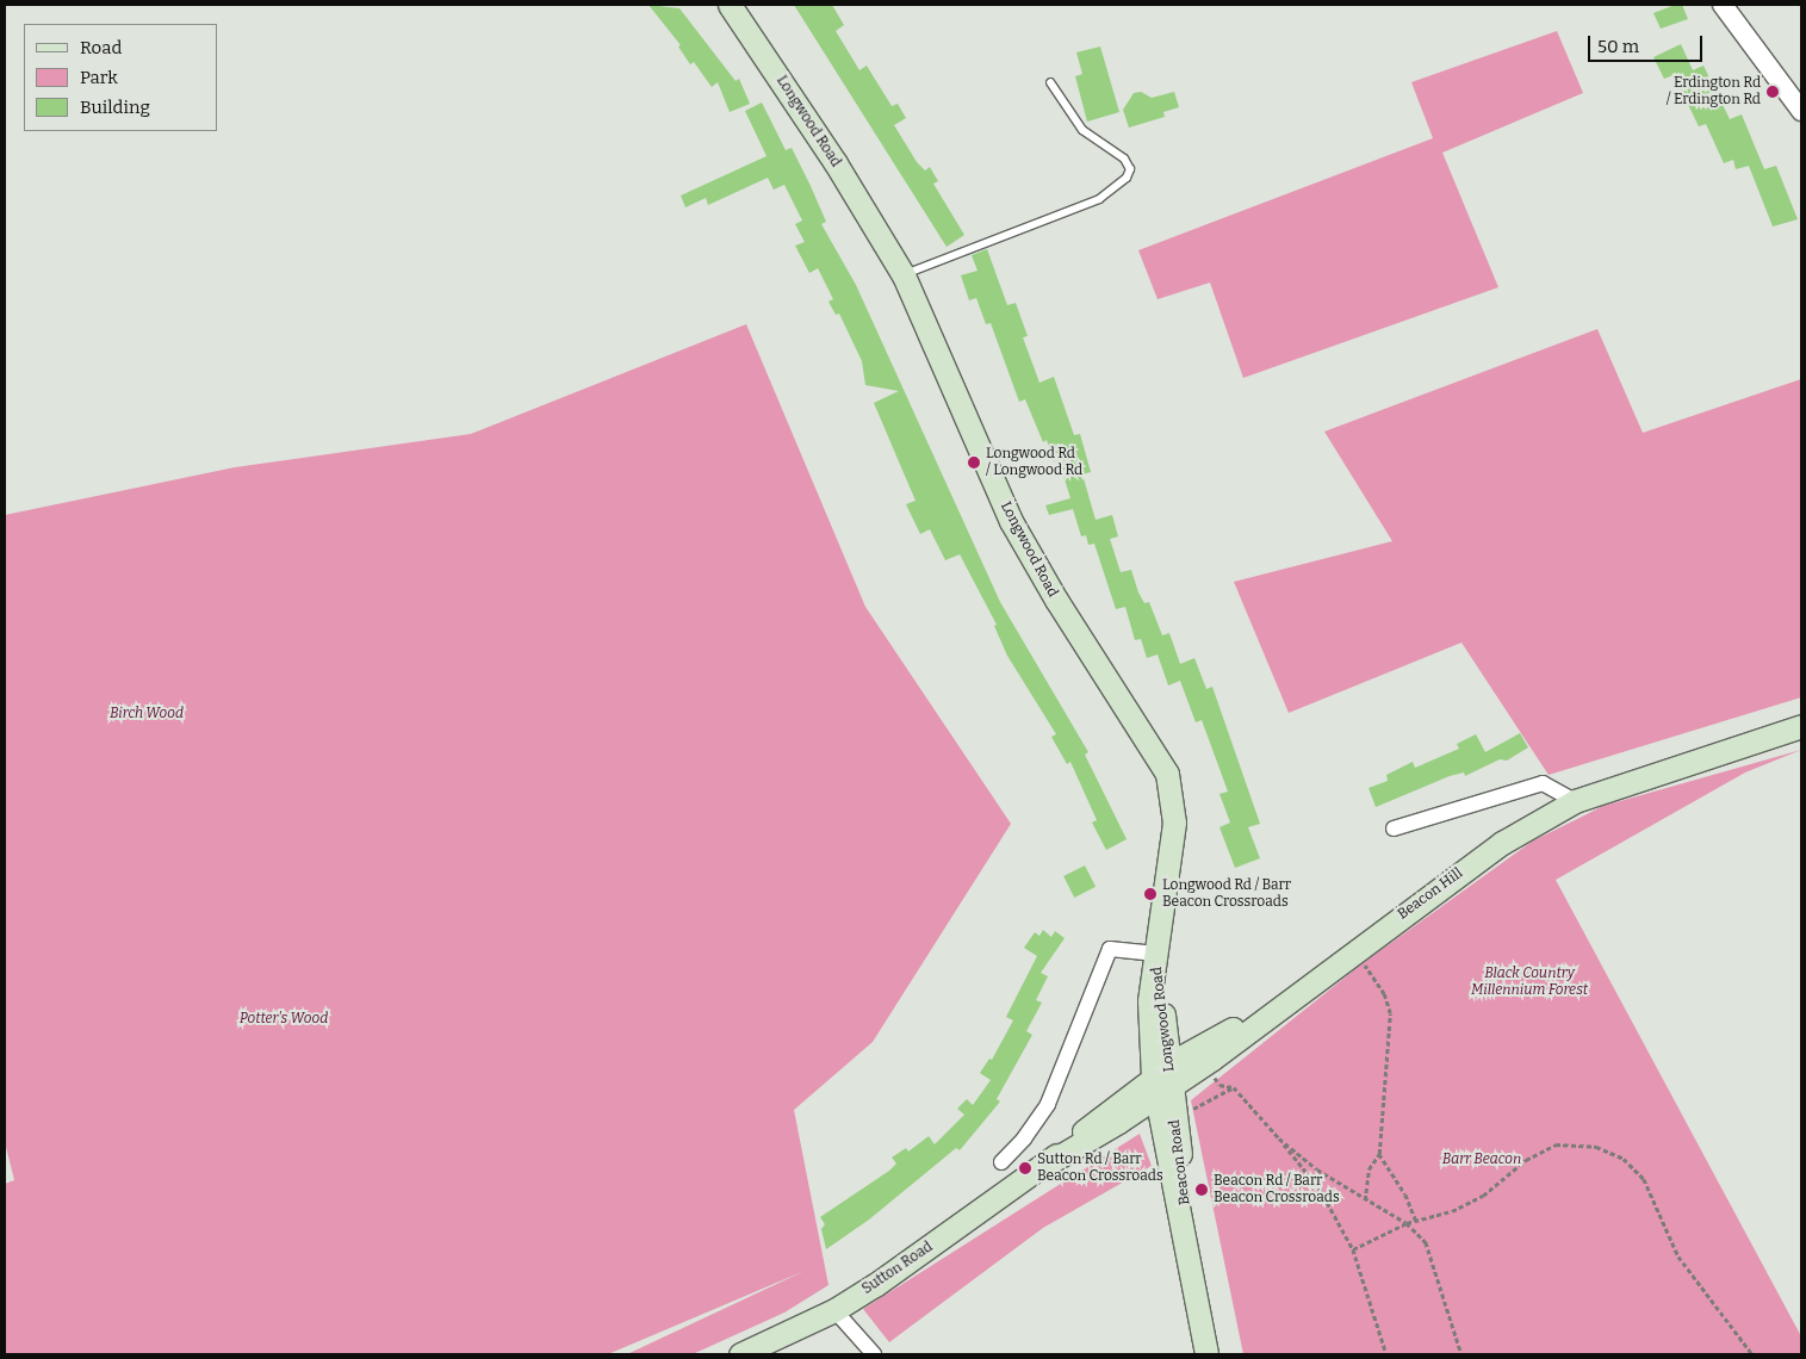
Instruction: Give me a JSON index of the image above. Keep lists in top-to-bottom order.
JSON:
{
  "streets": {
    "main road": [
      "Longwood Road",
      "Beacon Hill",
      "Beacon Road",
      "Sutton Road"
    ]
  },
  "crossings": [
    ["Longwood Road", "Beacon Hill"],
    ["Longwood Road", "Beacon Road"],
    ["Longwood Road", "Sutton Road"],
    ["Beacon Hill", "Beacon Road"],
    ["Beacon Hill", "Sutton Road"],
    ["Beacon Road", "Sutton Road"]
  ],
  "parks": [
    "Birch Wood",
    "Black Country Millennium Forest",
    "Potter's Wood",
    "Barr Beacon"
  ],
  "places": [
    "Erdington Rd / Erdington Rd",
    "Longwood Rd / Longwood Rd",
    "Longwood Rd / Barr Beacon Crossroads",
    "Sutton Rd / Barr Beacon Crossroads",
    "Beacon Rd / Barr Beacon Crossroads"
  ],
  "legend": ["Road", "Park", "Building"],
  "scale_bar": "50 m"
}
